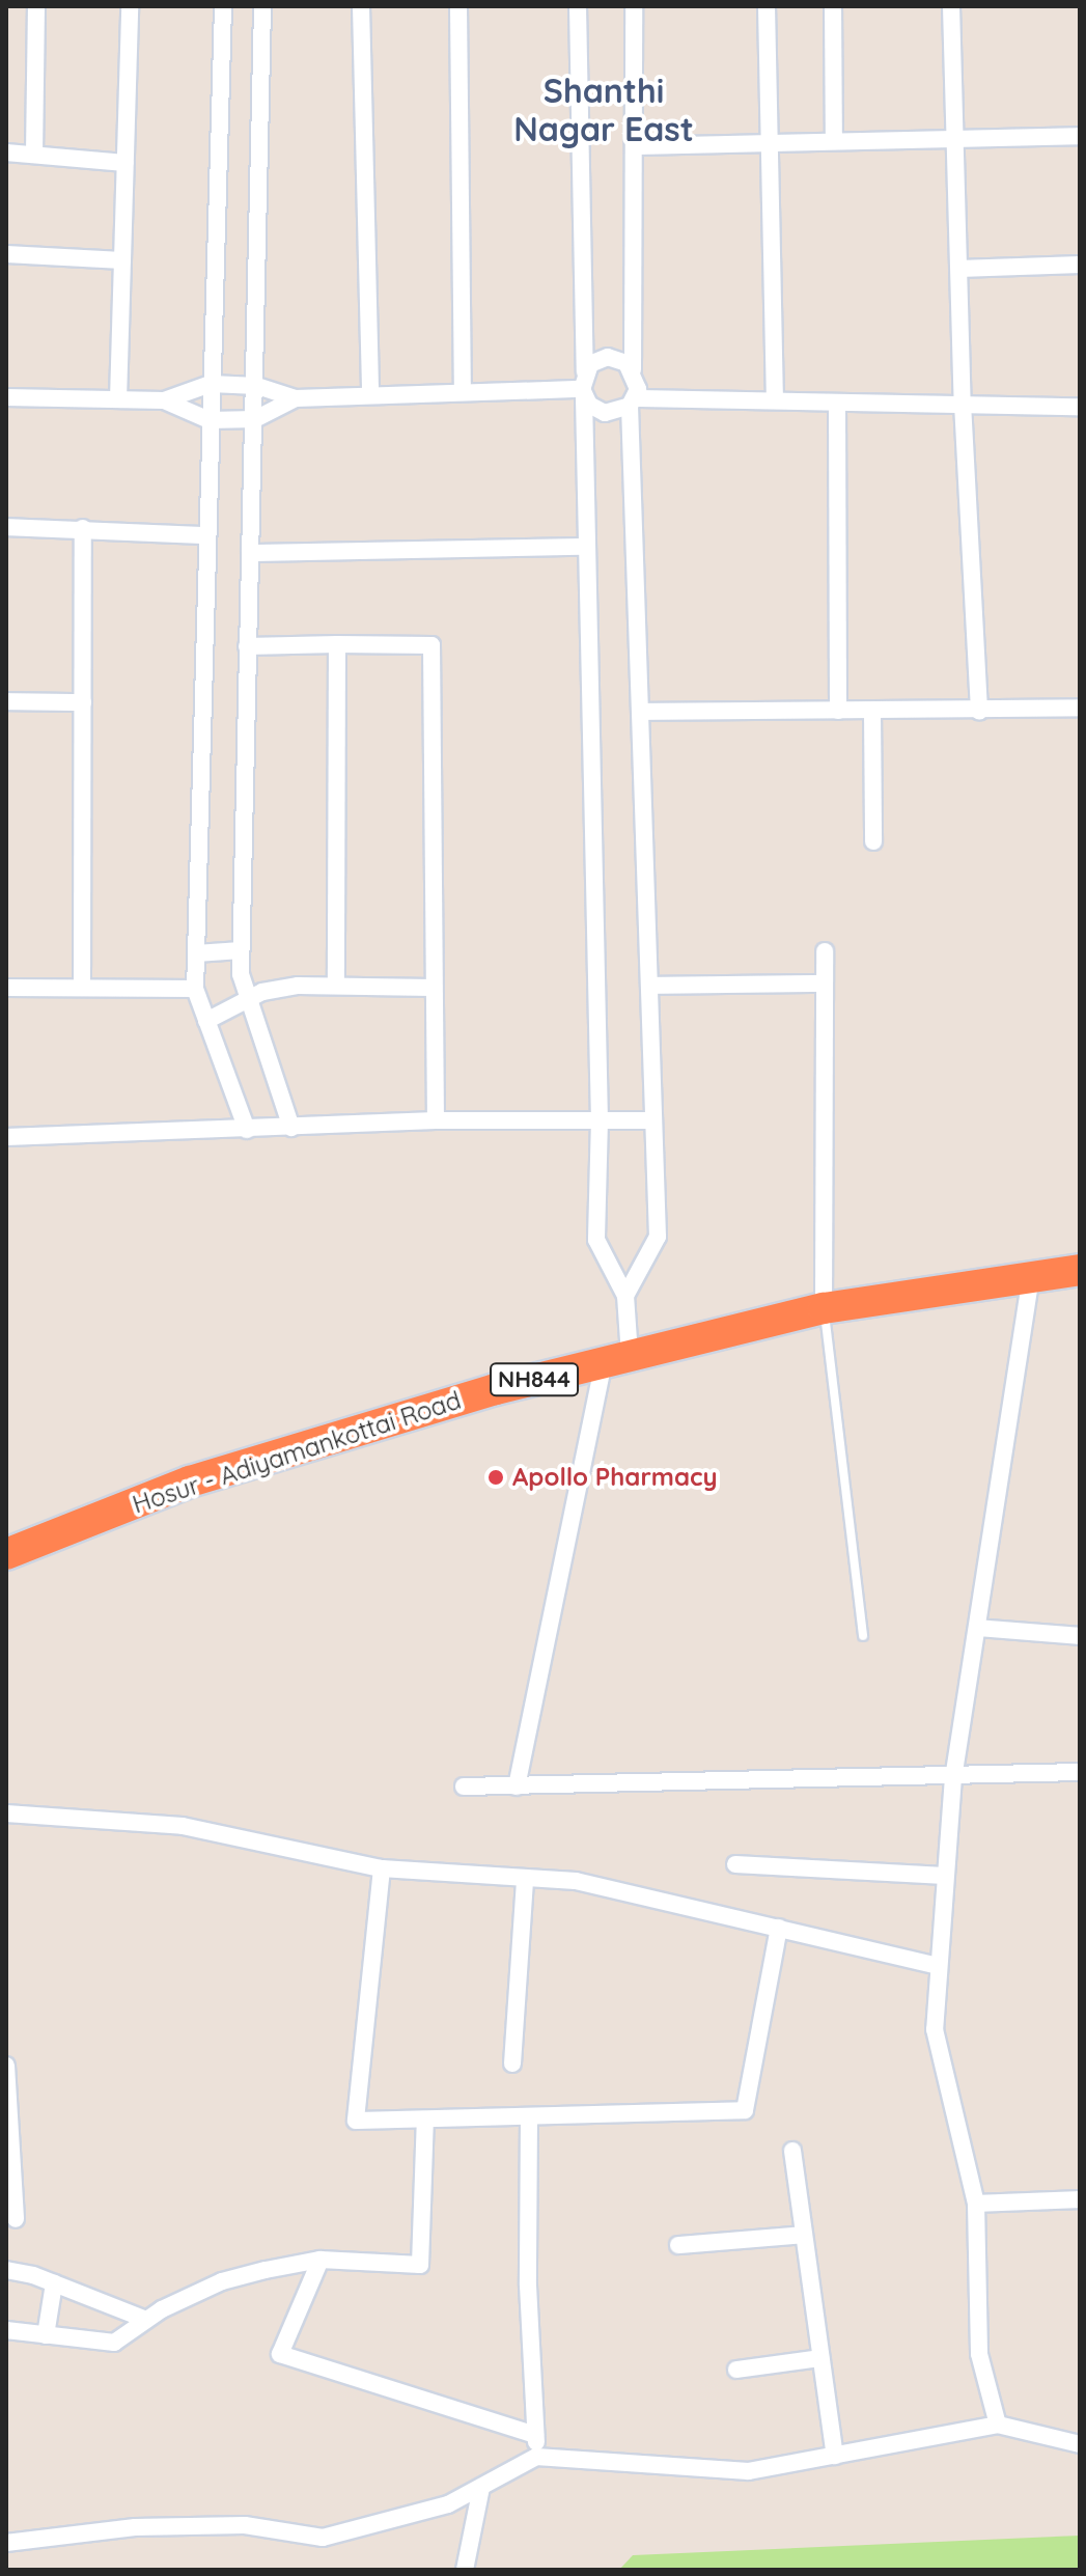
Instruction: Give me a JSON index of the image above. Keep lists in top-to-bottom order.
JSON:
{
  "streets": {
    "highway": ["NH844", "Hosur - Adiyamankottai Road"]
  },
  "districts": ["Shanthi Nagar East"],
  "places": ["Apollo Pharmacy"]
}
